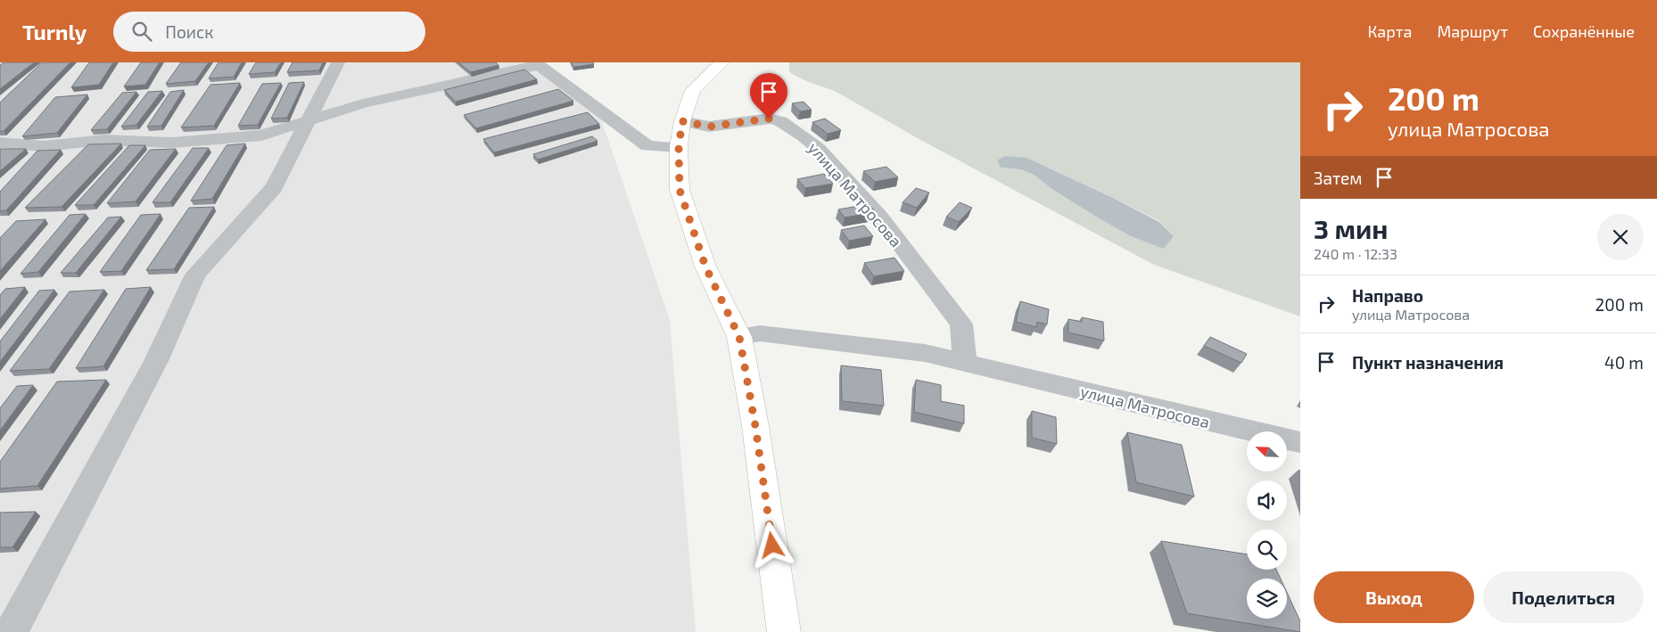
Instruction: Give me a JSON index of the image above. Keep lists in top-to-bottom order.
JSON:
{
  "streets": {
    "street": ["улица Матросова"]
  },
  "north": "top left",
  "page": {
    "header": "Turnly",
    "search": "Поиск",
    "nav": ["Карта", "Маршрут", "Сохранённые"],
    "turn": ["200 m", "улица Матросова"],
    "then": "Затем",
    "heading": ["3 мин", "240 m · 12:33"],
    "list": [
      {
        "name": "Направо",
        "note": "улица Матросова",
        "value": "200 m"
      },
      {
        "name": "Пункт назначения",
        "value": "40 m"
      }
    ],
    "buttons": ["Выход", "Поделиться"]
  }
}
